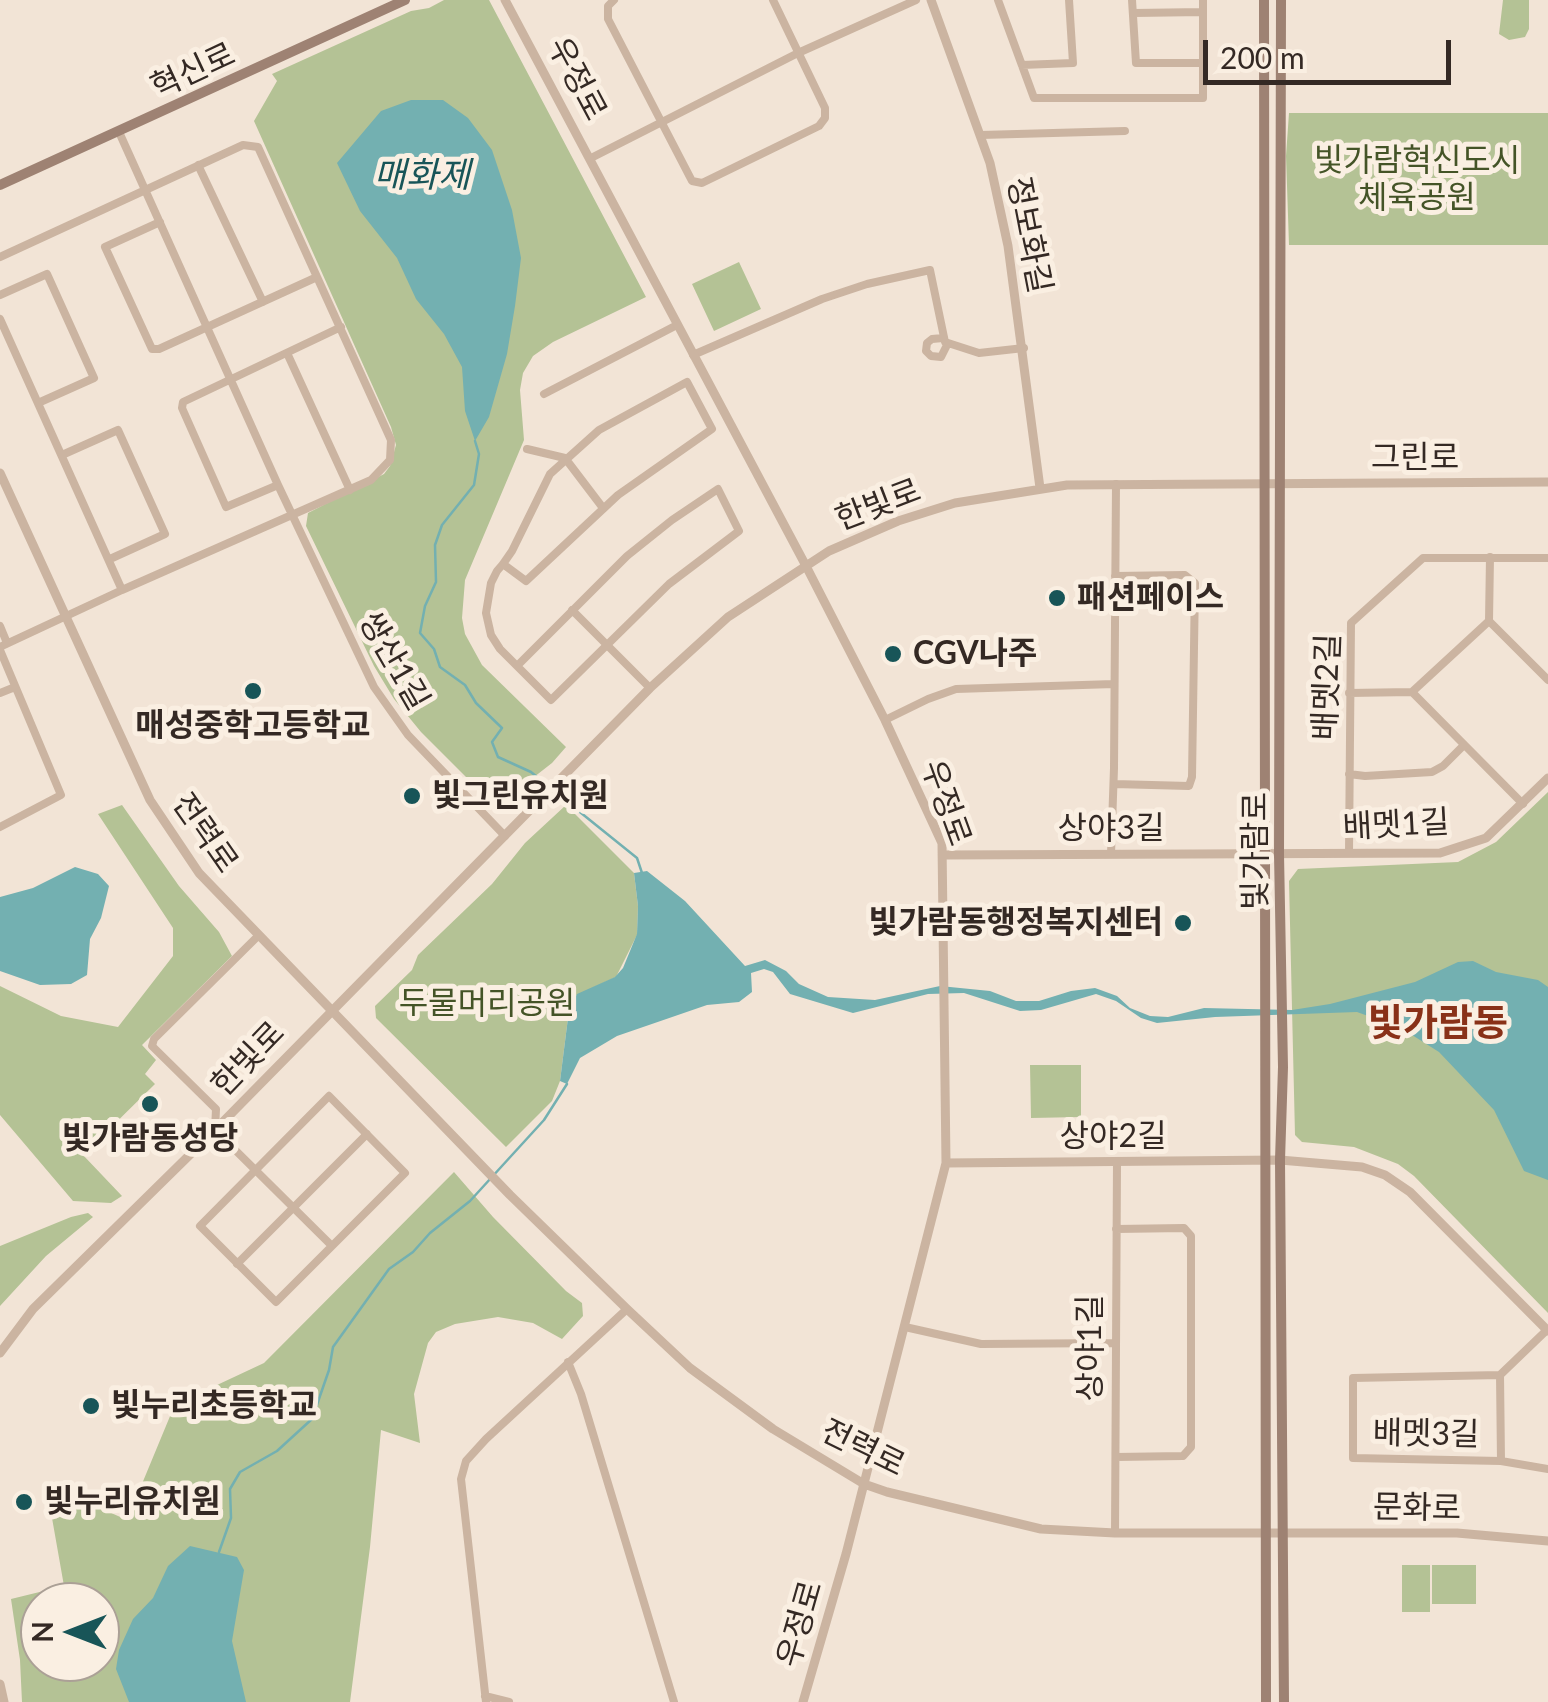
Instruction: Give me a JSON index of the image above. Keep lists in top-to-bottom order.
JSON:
{
  "streets": {
    "main road": ["혁신로", "빛가람로"],
    "street": [
      "우정로",
      "정보화길",
      "그린로",
      "한빛로",
      "쌍산1길",
      "배멧2길",
      "배멧1길",
      "상야3길",
      "전력로",
      "상야2길",
      "상야1길",
      "배멧3길",
      "문화로"
    ]
  },
  "crossings": [
    ["혁신로", "쌍산1길"],
    ["우정로", "한빛로"],
    ["우정로", "상야3길"],
    ["우정로", "전력로"],
    ["우정로", "상야2길"],
    ["정보화길", "한빛로"],
    ["그린로", "한빛로"],
    ["그린로", "빛가람로"],
    ["한빛로", "쌍산1길"],
    ["한빛로", "전력로"],
    ["한빛로", "빛가람로"],
    ["배멧2길", "배멧1길"],
    ["배멧1길", "상야3길"],
    ["배멧1길", "빛가람로"],
    ["상야3길", "빛가람로"],
    ["전력로", "빛가람로"],
    ["전력로", "상야1길"],
    ["전력로", "문화로"],
    ["빛가람로", "상야2길"],
    ["빛가람로", "배멧3길"],
    ["빛가람로", "문화로"],
    ["상야2길", "상야1길"],
    ["상야2길", "배멧3길"]
  ],
  "districts": ["빛가람동"],
  "water": ["매화제"],
  "parks": ["빛가람혁신도시 체육공원", "두물머리공원"],
  "places": [
    "패션페이스",
    "CGV나주",
    "매성중학고등학교",
    "빛그린유치원",
    "빛가람동행정복지센터",
    "빛가람동성당",
    "빛누리초등학교",
    "빛누리유치원"
  ],
  "scale_bar": "200 m",
  "north": "left"
}
